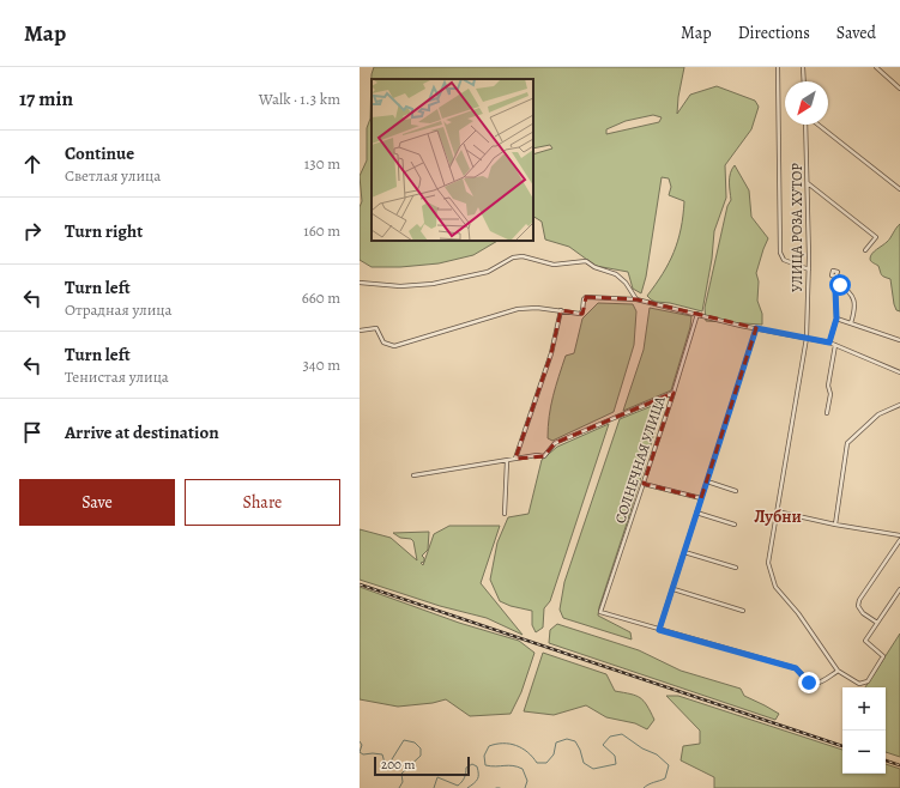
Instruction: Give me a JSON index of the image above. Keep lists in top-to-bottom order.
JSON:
{
  "streets": {
    "street": ["УЛИЦА РОЗА ХУТОР", "СОЛНЕЧНАЯ УЛИЦА"]
  },
  "districts": ["Лубни"],
  "scale_bar": "200 m",
  "north": "bottom left",
  "page": {
    "header": "Map",
    "nav": ["Map", "Directions", "Saved"],
    "heading": ["17 min", "Walk · 1.3 km"],
    "list": [
      ["Continue", "Светлая улица", "130 m"],
      ["Turn right", "160 m"],
      ["Turn left", "Отрадная улица", "660 m"],
      ["Turn left", "Тенистая улица", "340 m"],
      "Arrive at destination"
    ],
    "buttons": ["Save", "Share"],
    "map_buttons": ["+", "−"],
    "scale": "200 m"
  }
}
